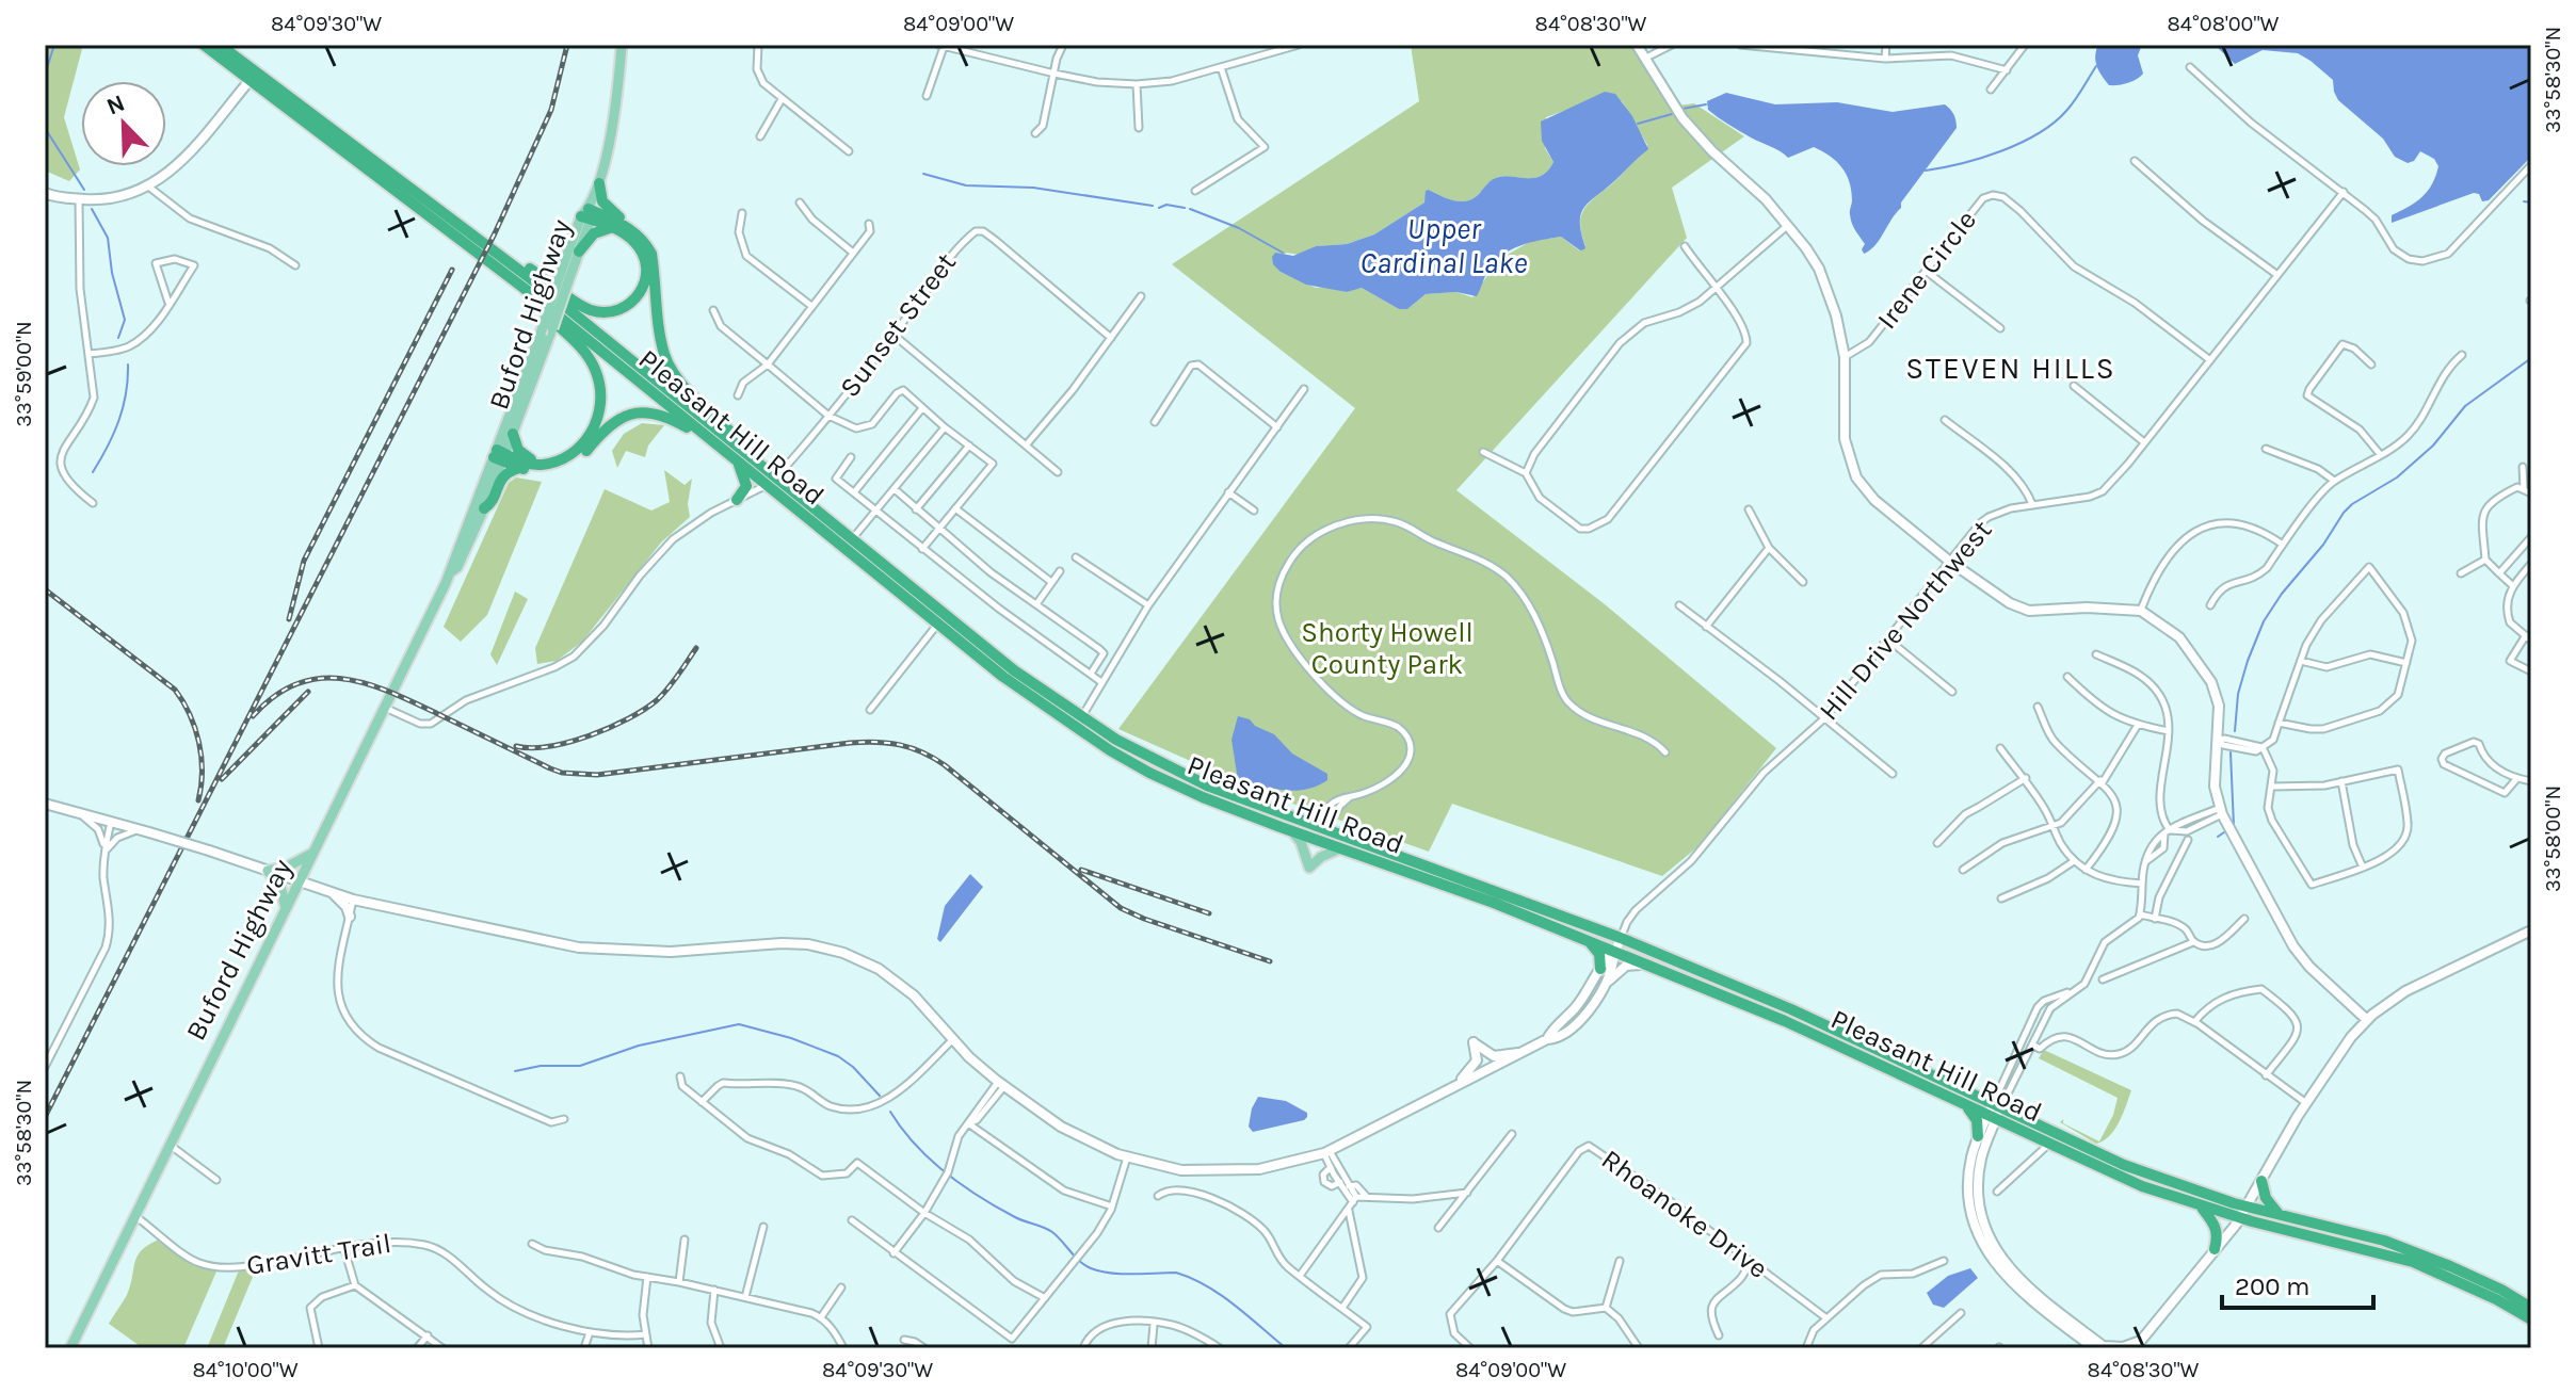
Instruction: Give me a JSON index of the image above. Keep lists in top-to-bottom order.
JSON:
{
  "streets": {
    "highway": ["Pleasant Hill Road"],
    "main road": ["Buford Highway"],
    "street": [
      "Irene Circle",
      "Sunset Street",
      "Hill Drive Northwest",
      "Rhoanoke Drive",
      "Gravitt Trail"
    ]
  },
  "crossings": [
    ["Irene Circle", "Hill Drive Northwest"],
    ["Buford Highway", "Gravitt Trail"],
    ["Sunset Street", "Pleasant Hill Road"],
    ["Pleasant Hill Road", "Hill Drive Northwest"]
  ],
  "districts": ["STEVEN HILLS"],
  "water": ["Upper Cardinal Lake"],
  "parks": ["Shorty Howell County Park"],
  "scale_bar": "200 m",
  "north": "top left",
  "coordinates": [
    "84°09'30\"W",
    "84°09'00\"W",
    "84°08'30\"W",
    "84°08'00\"W",
    "33°58'30\"N",
    "33°59'00\"N",
    "33°58'00\"N",
    "84°10'00\"W"
  ]
}
